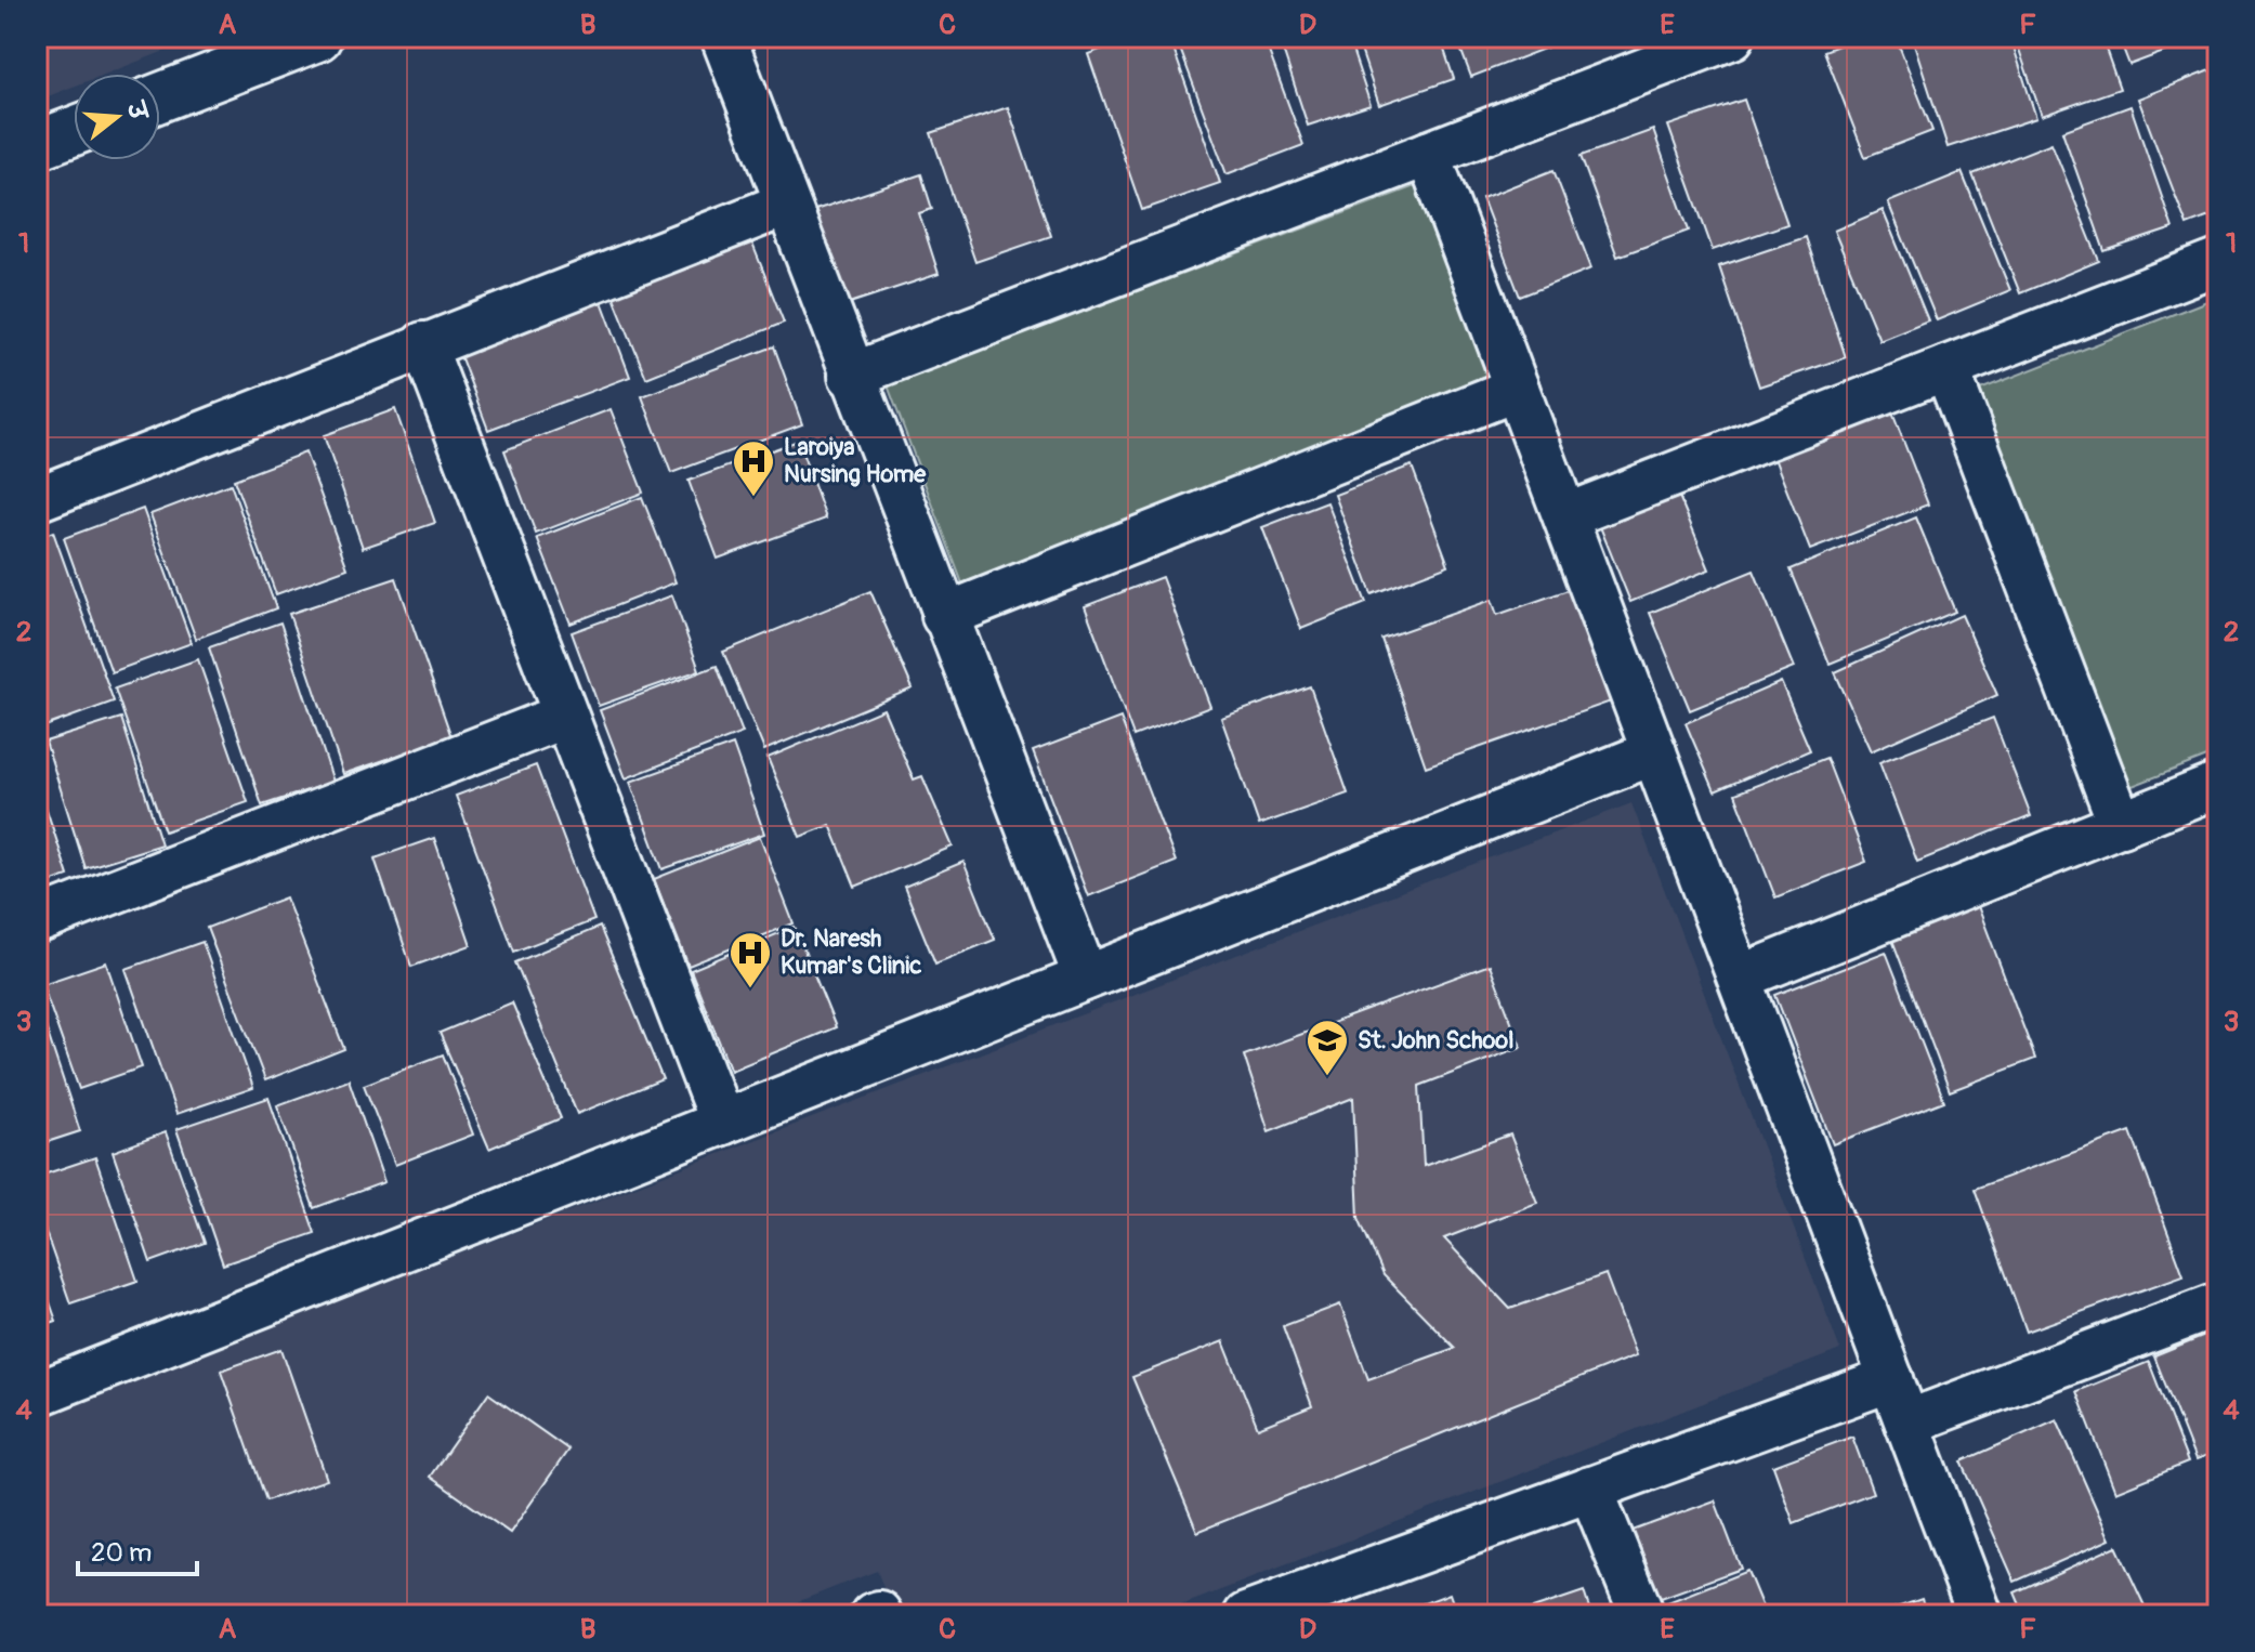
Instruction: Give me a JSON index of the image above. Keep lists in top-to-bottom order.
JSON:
{
  "places": {
    "hospital": ["Laroiya Nursing Home", "Dr. Naresh Kumar's Clinic"],
    "school or university": ["St. John School"]
  },
  "scale_bar": "20 m",
  "north": "right",
  "grid": {
    "columns": [
      "A",
      "B",
      "C",
      "D",
      "E",
      "F"
    ],
    "rows": [
      "1",
      "2",
      "3",
      "4"
    ]
  }
}
